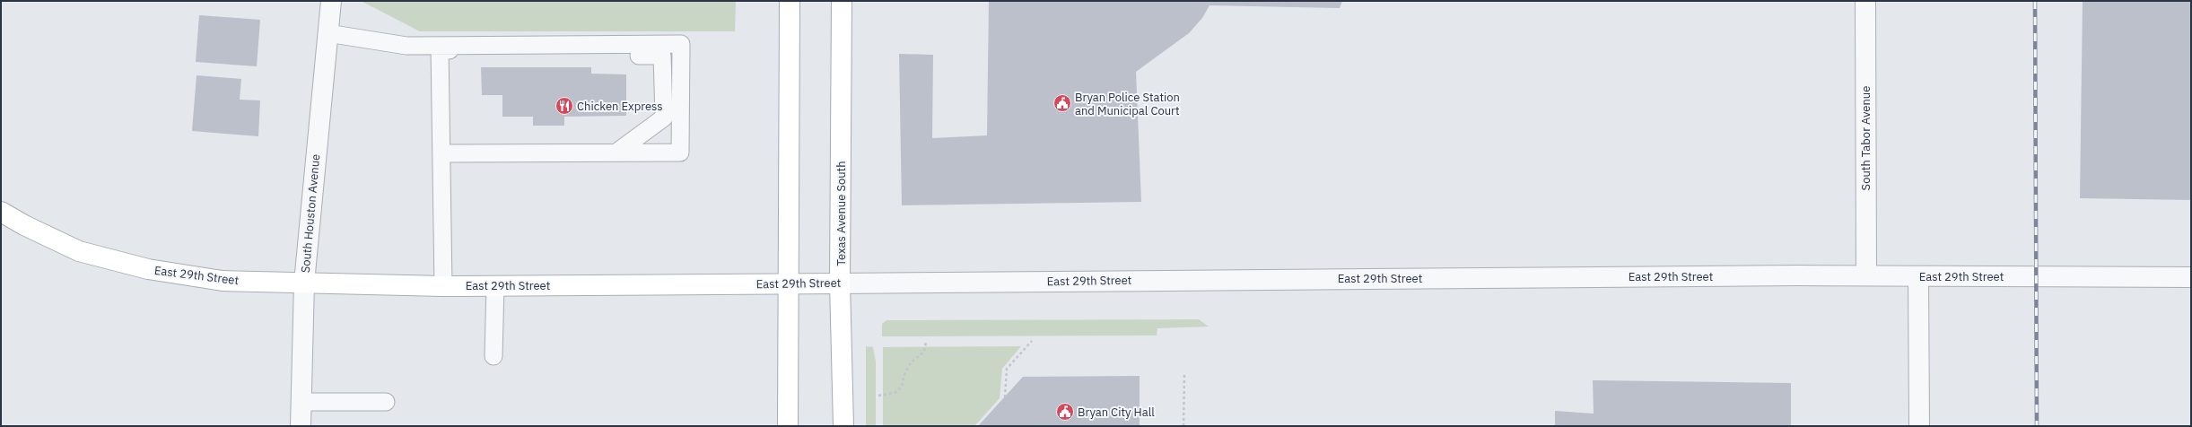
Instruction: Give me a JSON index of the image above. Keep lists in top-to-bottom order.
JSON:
{
  "streets": {
    "main road": ["Texas Avenue South", "East 29th Street"],
    "street": ["South Tabor Avenue", "South Houston Avenue"]
  },
  "crossings": [
    ["South Tabor Avenue", "East 29th Street"],
    ["South Houston Avenue", "East 29th Street"],
    ["Texas Avenue South", "East 29th Street"]
  ],
  "places": {
    "public building": ["Bryan Police Station and Municipal Court", "Bryan City Hall"],
    "restaurant": ["Chicken Express"]
  }
}
